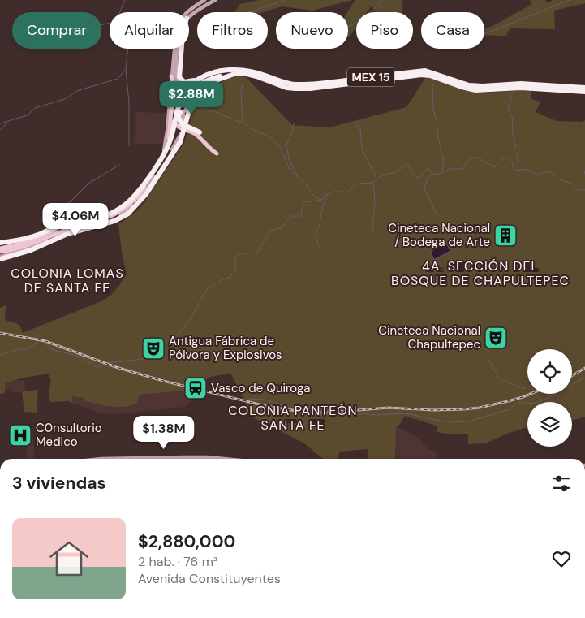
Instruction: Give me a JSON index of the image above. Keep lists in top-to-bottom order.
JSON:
{
  "streets": {
    "highway": ["MEX 15"]
  },
  "districts": ["4A. SECCIÓN DEL BOSQUE DE CHAPULTEPEC", "COLONIA LOMAS DE SANTA FE", "COLONIA PANTEÓN SANTA FE"],
  "places": {
    "building": ["Cineteca Nacional / Bodega de Arte"],
    "theatre": ["Cineteca Nacional Chapultepec", "Antigua Fábrica de Pólvora y Explosivos"],
    "station": ["Vasco de Quiroga"],
    "hospital": ["C0nsultorio Medico"]
  },
  "page": {
    "chip": [
      "Comprar",
      "Alquilar",
      "Filtros",
      "Nuevo",
      "Piso",
      "Casa"
    ],
    "price": ["$2.88M", "$4.06M", "$1.38M"],
    "heading": "3 viviendas",
    "list": [
      {
        "name": "$2,880,000",
        "note": "2 hab. · 76 m² · Avenida Constituyentes"
      }
    ]
  }
}
